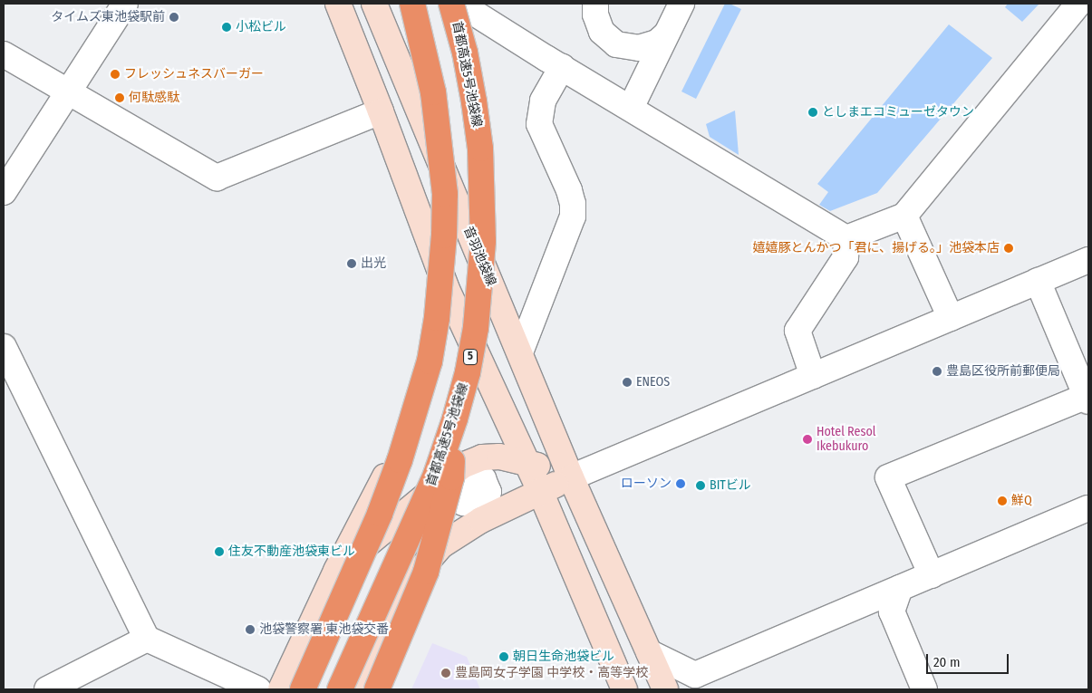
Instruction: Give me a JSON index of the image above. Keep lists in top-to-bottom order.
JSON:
{
  "streets": {
    "highway": ["首都高速5号池袋線", "5"],
    "main road": ["音羽池袋線"]
  },
  "places": [
    "タイムズ東池袋駅前",
    "小松ビル",
    "フレッシュネスバーガー",
    "何駄感駄",
    "としまエコミューゼタウン",
    "嬉嬉豚とんかつ「君に、揚げる。」池袋本店",
    "出光",
    "豊島区役所前郵便局",
    "ENEOS",
    "Hotel Resol Ikebukuro",
    "ローソン",
    "BITビル",
    "鮮Q",
    "住友不動産池袋東ビル",
    "池袋警察署 東池袋交番",
    "朝日生命池袋ビル",
    "豊島岡女子学園 中学校・高等学校"
  ],
  "scale_bar": "20 m"
}
